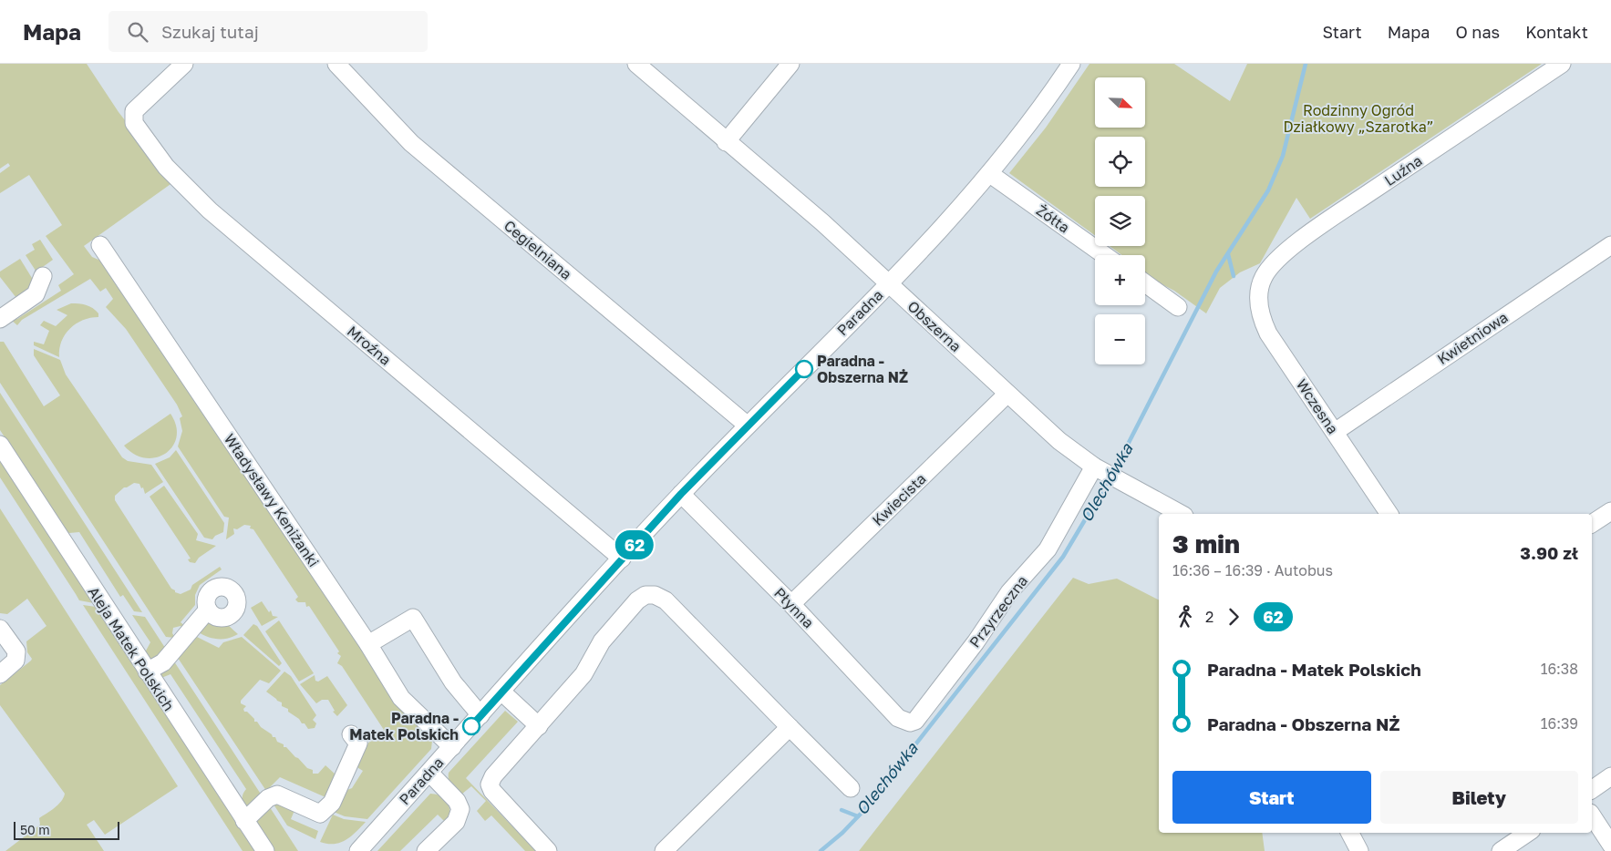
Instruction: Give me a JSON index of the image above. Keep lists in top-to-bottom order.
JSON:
{
  "streets": {
    "street": [
      "Luźna",
      "Żółta",
      "Cegielniana",
      "Paradna",
      "Obszerna",
      "Kwietniowa",
      "Mroźna",
      "Wczesna",
      "Kwiecista",
      "Władysławy Keniżanki",
      "Płynna",
      "Przyrzeczna",
      "Aleja Matek Polskich"
    ]
  },
  "crossings": [
    ["Luźna", "Wczesna"],
    ["Żółta", "Paradna"],
    ["Cegielniana", "Paradna"],
    ["Paradna", "Obszerna"],
    ["Paradna", "Mroźna"],
    ["Paradna", "Władysławy Keniżanki"],
    ["Paradna", "Płynna"],
    ["Obszerna", "Kwiecista"],
    ["Obszerna", "Przyrzeczna"],
    ["Kwietniowa", "Wczesna"],
    ["Kwiecista", "Płynna"],
    ["Płynna", "Przyrzeczna"]
  ],
  "water": ["Olechówka"],
  "parks": ["Rodzinny Ogród Działkowy „Szarotka”"],
  "places": ["Paradna - Obszerna NŻ", "Paradna - Matek Polskich"],
  "lines": ["bus line 62"],
  "scale_bar": "50 m",
  "north": "bottom right",
  "page": {
    "header": "Mapa",
    "search": "Szukaj tutaj",
    "nav": [
      "Start",
      "Mapa",
      "O nas",
      "Kontakt"
    ],
    "on_map": "62",
    "map_buttons": ["+", "−"],
    "heading": ["3 min", "16:36 – 16:39 · Autobus", "3.90 zł"],
    "legs": ["2", "62"],
    "list": [
      {
        "name": "Paradna - Matek Polskich",
        "value": "16:38"
      },
      {
        "name": "Paradna - Obszerna NŻ",
        "value": "16:39"
      }
    ],
    "buttons": ["Start", "Bilety"],
    "scale": "50 m"
  }
}
